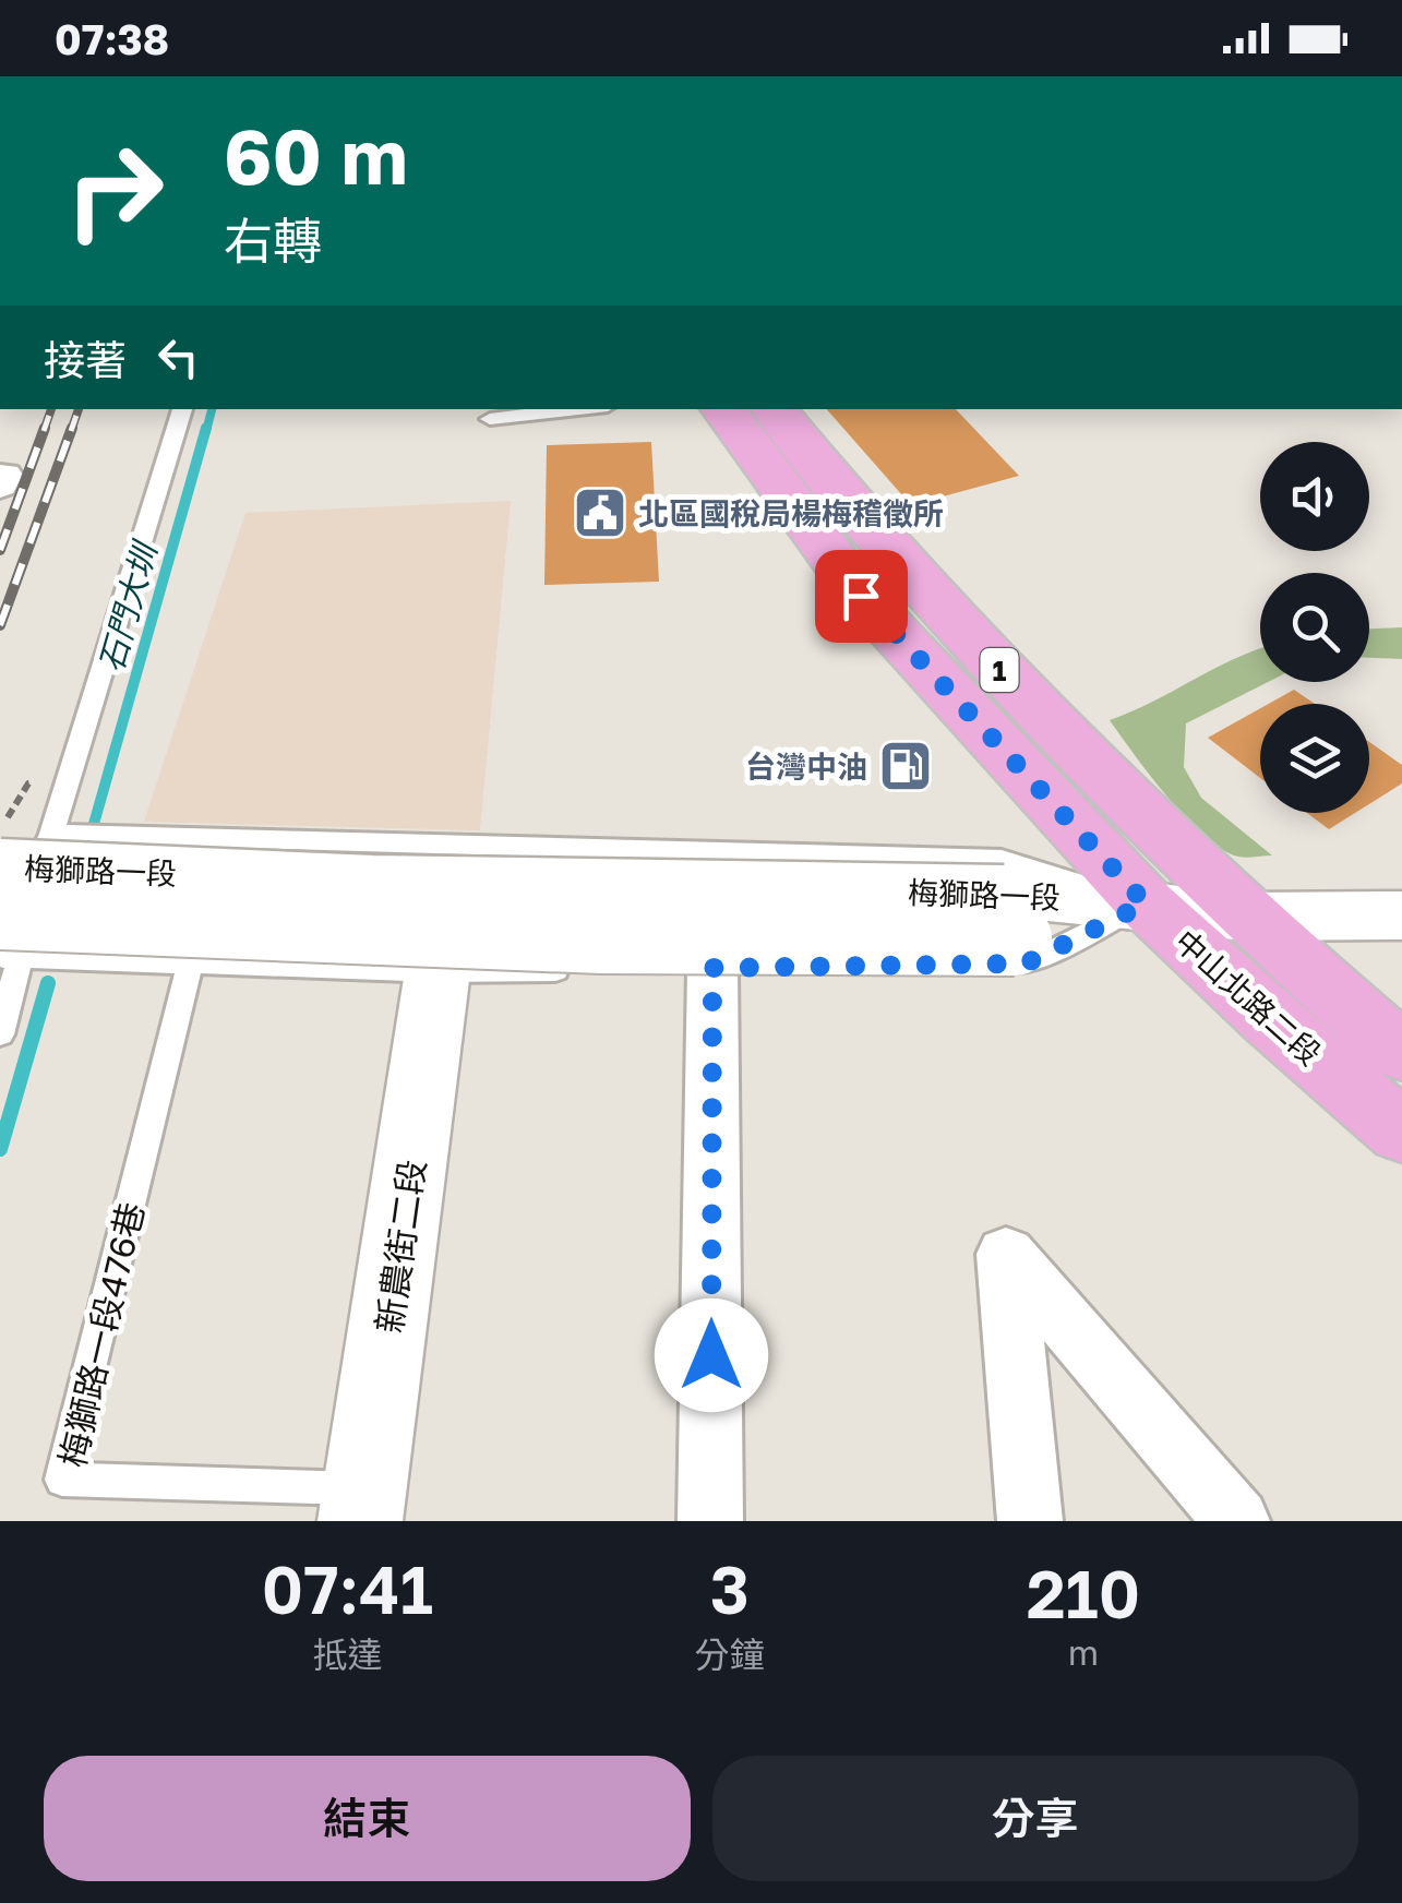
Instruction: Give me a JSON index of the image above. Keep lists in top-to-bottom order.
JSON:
{
  "streets": {
    "main road": ["1", "中山北路二段"],
    "street": ["梅獅路一段", "新農街二段"],
    "lane": ["梅獅路一段476巷"]
  },
  "crossings": [
    ["梅獅路一段", "中山北路二段"],
    ["新農街二段", "梅獅路一段476巷"]
  ],
  "water": ["石門大圳"],
  "places": {
    "public building": ["北區國稅局楊梅稽徵所"],
    "fuel station": ["台灣中油"]
  },
  "page": {
    "status": "07:38",
    "turn": ["60 m", "右轉"],
    "then": "接著",
    "eta": [
      "07:41",
      "抵達",
      "3",
      "分鐘",
      "210",
      "m"
    ],
    "buttons": ["結束", "分享"]
  }
}
